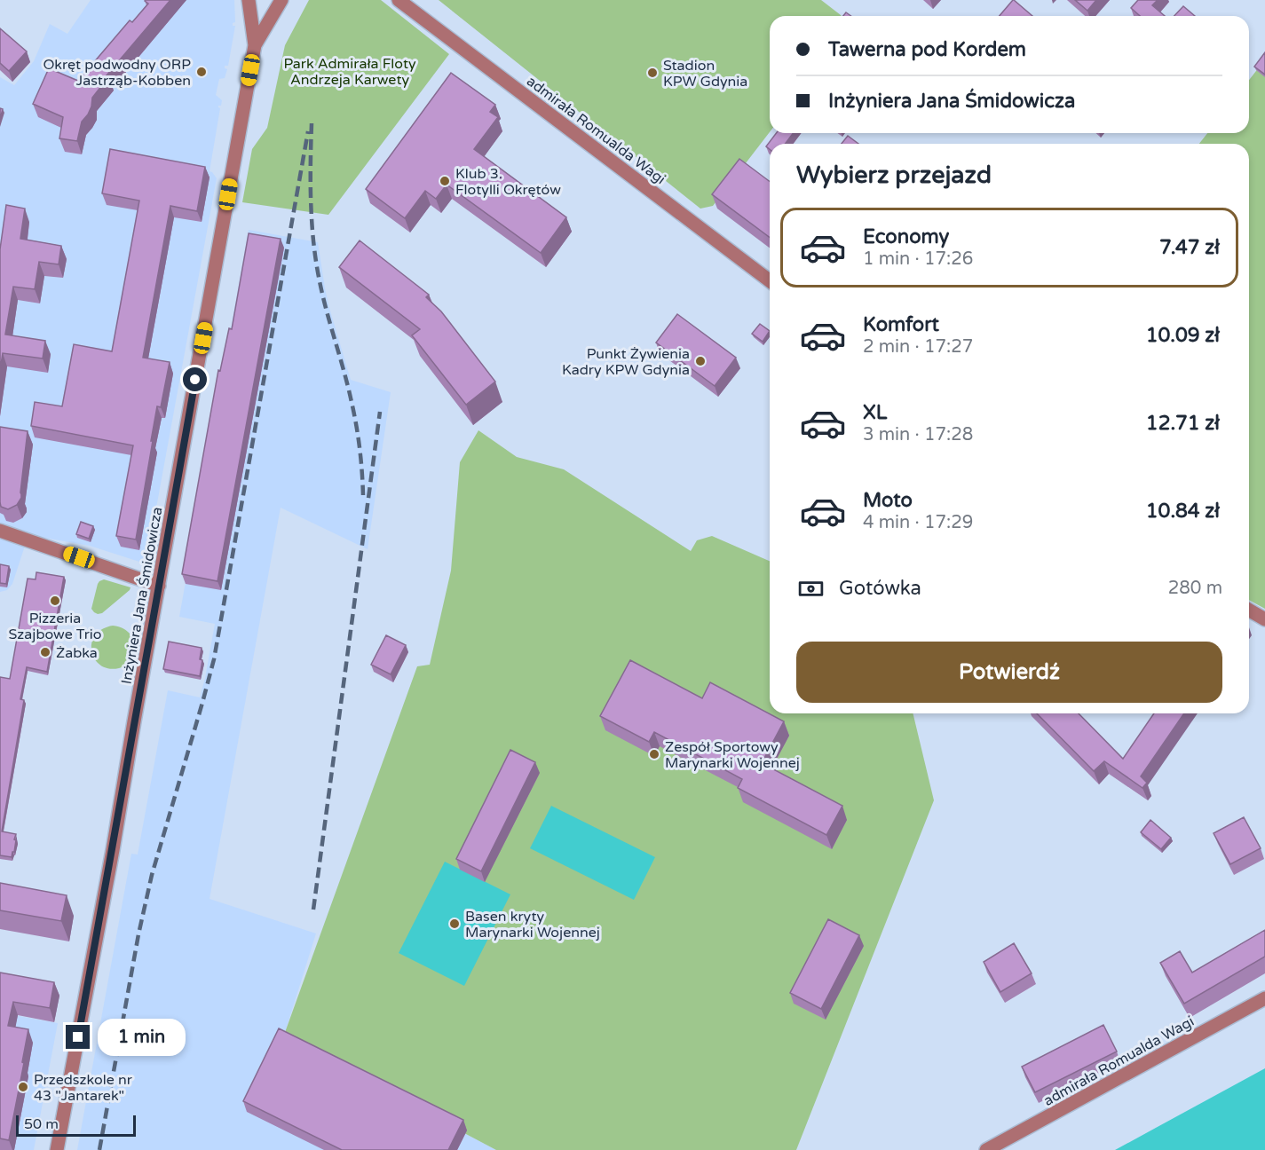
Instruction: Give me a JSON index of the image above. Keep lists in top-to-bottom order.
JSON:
{
  "streets": {
    "street": ["admirała Romualda Wagi", "Inżyniera Jana Śmidowicza"]
  },
  "parks": ["Park Admirała Floty Andrzeja Karwety"],
  "places": [
    "Okręt podwodny ORP Jastrząb-Kobben",
    "Stadion KPW Gdynia",
    "Klub 3. Flotylli Okrętów",
    "Punkt Żywienia Kadry KPW Gdynia",
    "Pizzeria Szajbowe Trio",
    "Żabka",
    "Zespół Sportowy Marynarki Wojennej",
    "Basen kryty Marynarki Wojennej",
    "Przedszkole nr 43 \"Jantarek\""
  ],
  "scale_bar": "50 m",
  "page": {
    "banner": ["Tawerna pod Kordem", "Inżyniera Jana Śmidowicza"],
    "heading": "Wybierz przejazd",
    "list": [
      {
        "name": "Economy",
        "note": "1 min · 17:26",
        "value": "7.47 zł"
      },
      {
        "name": "Komfort",
        "note": "2 min · 17:27",
        "value": "10.09 zł"
      },
      {
        "name": "XL",
        "note": "3 min · 17:28",
        "value": "12.71 zł"
      },
      {
        "name": "Moto",
        "note": "4 min · 17:29",
        "value": "10.84 zł"
      }
    ],
    "pay": ["Gotówka", "280 m"],
    "buttons": "Potwierdź",
    "bubble": "1 min",
    "scale": "50 m"
  }
}
